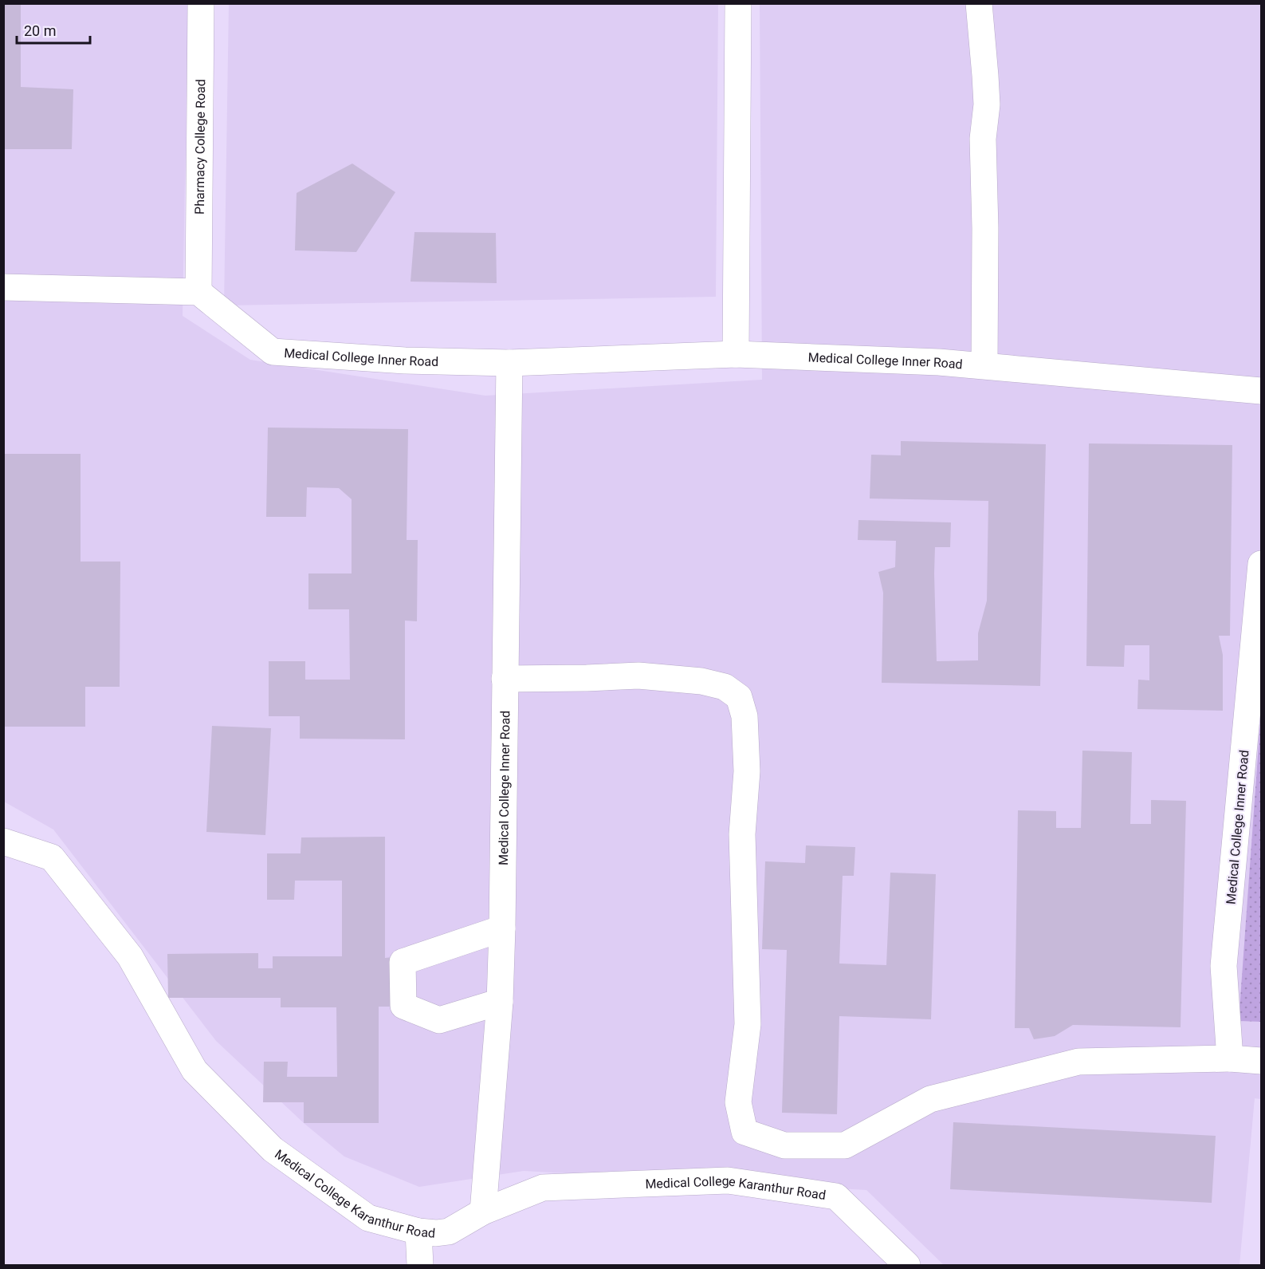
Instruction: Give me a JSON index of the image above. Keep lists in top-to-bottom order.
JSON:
{
  "streets": {
    "street": ["Pharmacy College Road", "Medical College Inner Road", "Medical College Karanthur Road"]
  },
  "crossings": [
    ["Pharmacy College Road", "Medical College Inner Road"],
    ["Medical College Inner Road", "Medical College Karanthur Road"]
  ],
  "scale_bar": "20 m"
}
